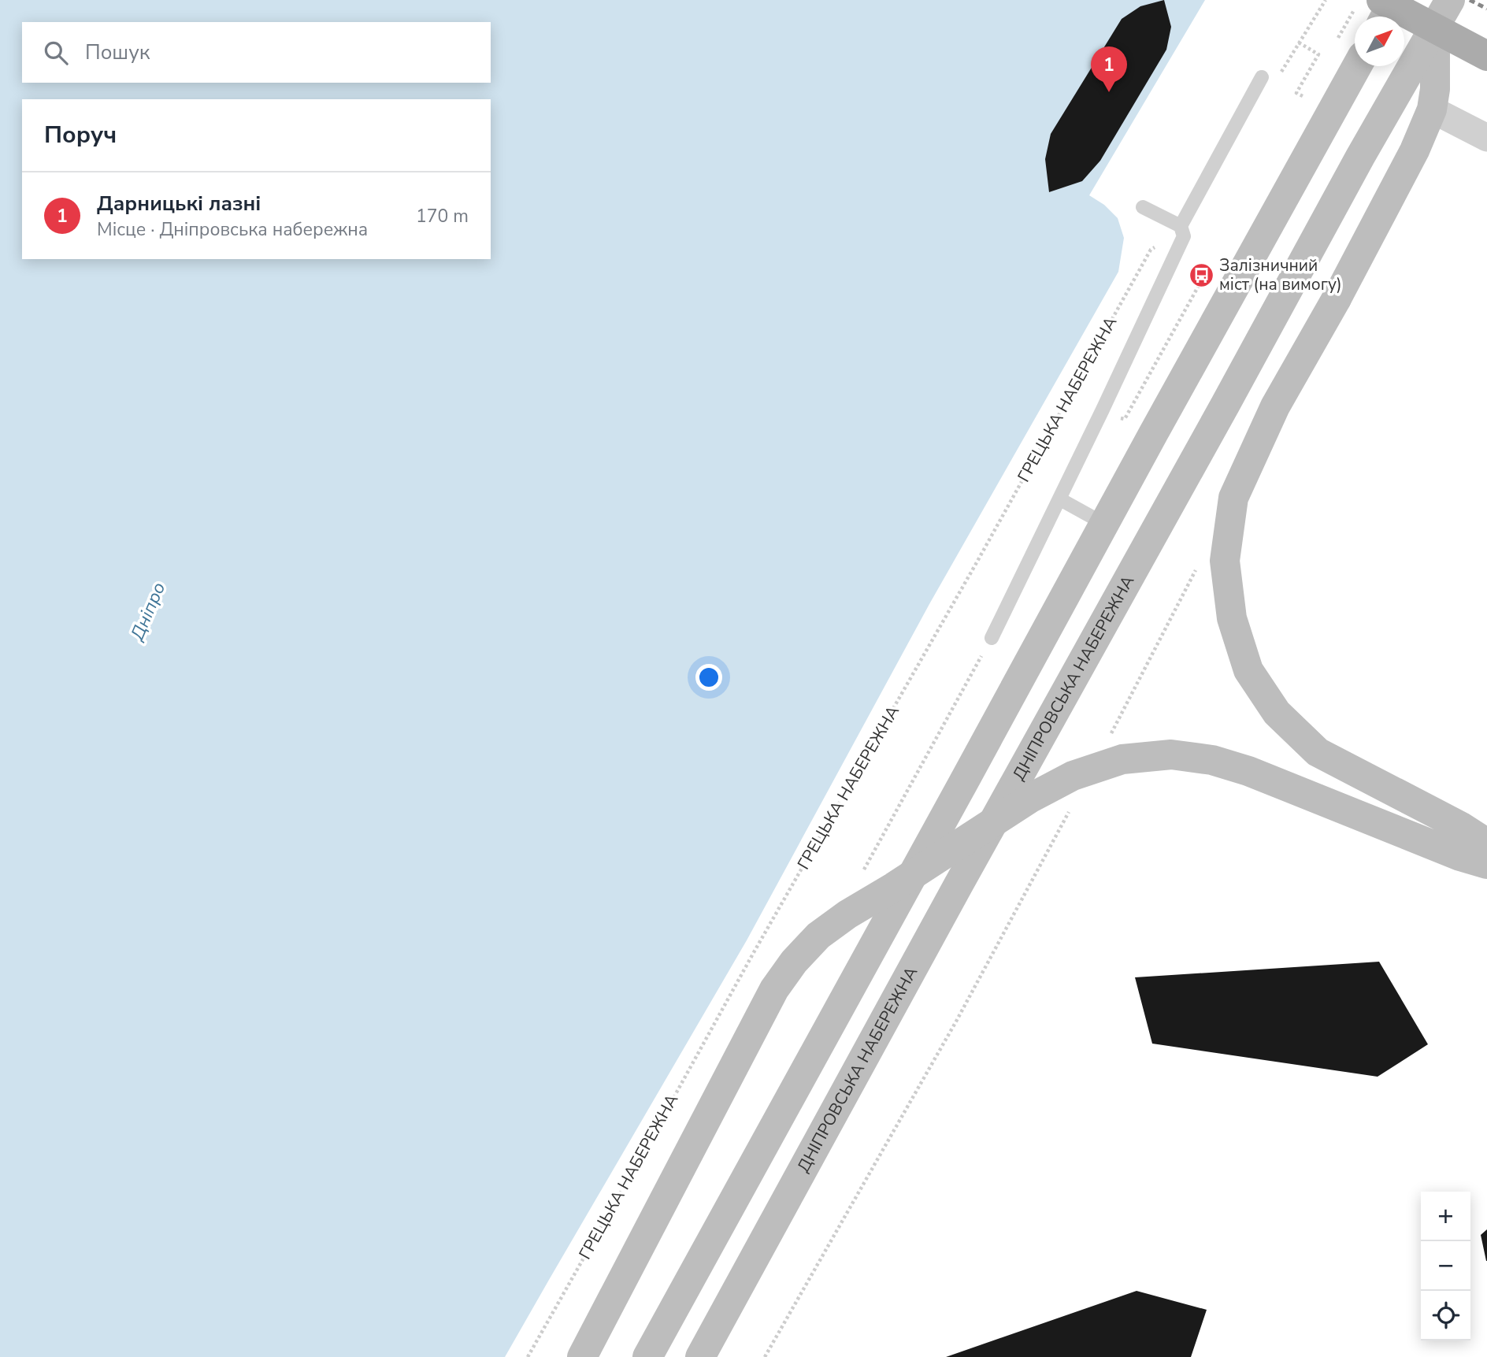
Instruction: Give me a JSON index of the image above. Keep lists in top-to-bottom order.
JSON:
{
  "streets": {
    "main road": ["ДНІПРОВСЬКА НАБЕРЕЖНА"],
    "path": ["ГРЕЦЬКА НАБЕРЕЖНА"]
  },
  "water": ["Дніпро"],
  "places": {
    "bus stop": ["Залізничний міст (на вимогу)"]
  },
  "north": "top right",
  "page": {
    "search": "Пошук",
    "pins": "1",
    "heading": "Поруч",
    "list": [
      {
        "mark": "1",
        "name": "Дарницькі лазні",
        "note": "Місце · Дніпровська набережна",
        "value": "170 m"
      }
    ],
    "map_buttons": ["+", "−"]
  }
}
